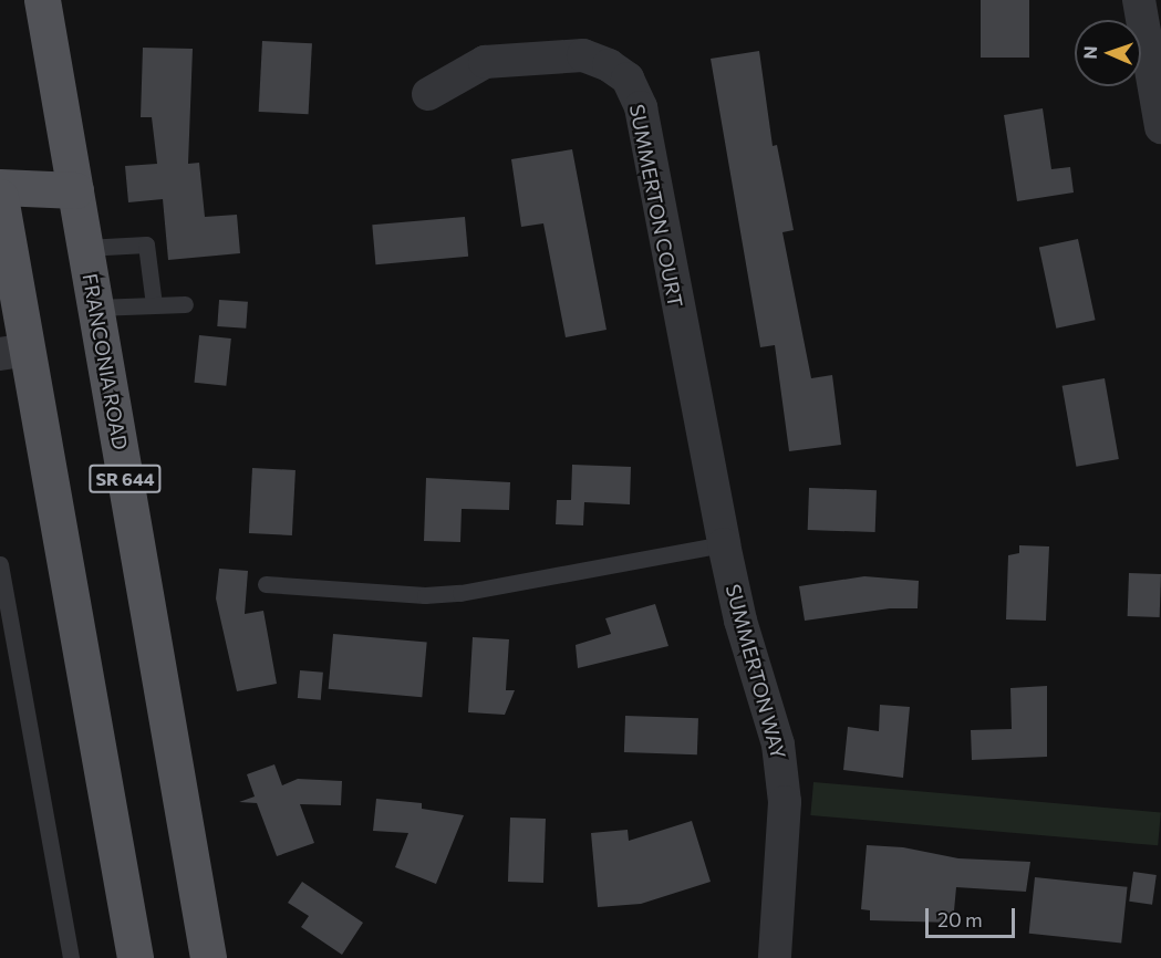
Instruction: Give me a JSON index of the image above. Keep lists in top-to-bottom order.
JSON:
{
  "streets": {
    "main road": ["FRANCONIA ROAD", "SR 644"],
    "street": ["SUMMERTON COURT", "SUMMERTON WAY"]
  },
  "crossings": [
    ["SUMMERTON COURT", "SUMMERTON WAY"]
  ],
  "scale_bar": "20 m",
  "north": "left"
}
